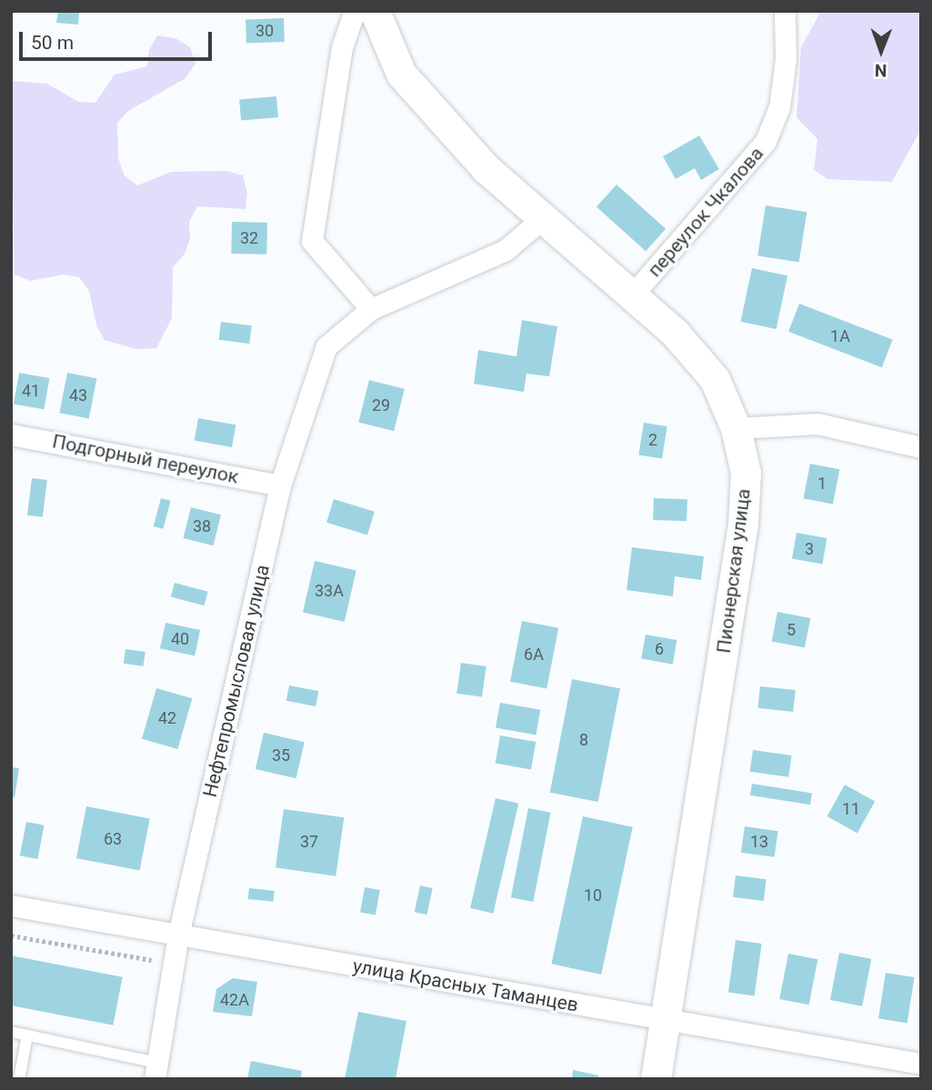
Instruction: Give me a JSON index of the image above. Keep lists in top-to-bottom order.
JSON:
{
  "streets": {
    "main road": ["Пионерская улица"],
    "street": [
      "переулок Чкалова",
      "Подгорный переулок",
      "Нефтепромысловая улица",
      "улица Красных Таманцев"
    ]
  },
  "crossings": [
    ["переулок Чкалова", "Пионерская улица"],
    ["Подгорный переулок", "Нефтепромысловая улица"],
    ["Пионерская улица", "Нефтепромысловая улица"],
    ["Пионерская улица", "улица Красных Таманцев"],
    ["Нефтепромысловая улица", "улица Красных Таманцев"]
  ],
  "house_numbers": [
    "30",
    "32",
    "1А",
    "41",
    "43",
    "29",
    "2",
    "1",
    "38",
    "3",
    "33А",
    "5",
    "40",
    "6",
    "6А",
    "42",
    "8",
    "35",
    "11",
    "63",
    "37",
    "13",
    "10",
    "42А"
  ],
  "scale_bar": "50 m",
  "north": "bottom"
}
